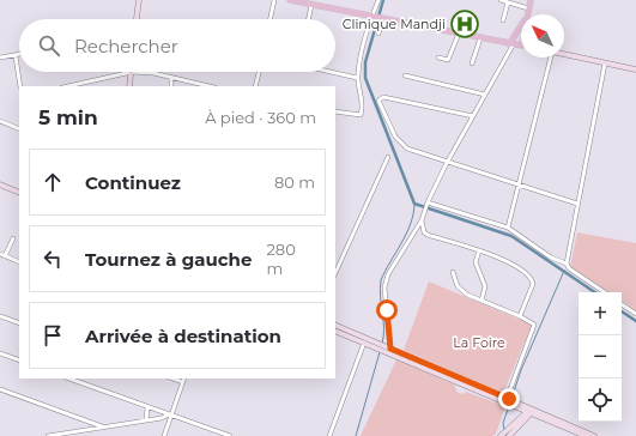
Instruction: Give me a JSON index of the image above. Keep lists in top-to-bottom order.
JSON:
{
  "parks": ["La Foire"],
  "places": {
    "hospital": ["Clinique Mandji"]
  },
  "north": "top left",
  "page": {
    "search": "Rechercher",
    "heading": ["5 min", "À pied · 360 m"],
    "list": [
      ["Continuez", "80 m"],
      ["Tournez à gauche", "280 m"],
      "Arrivée à destination"
    ],
    "map_buttons": ["+", "−"]
  }
}
